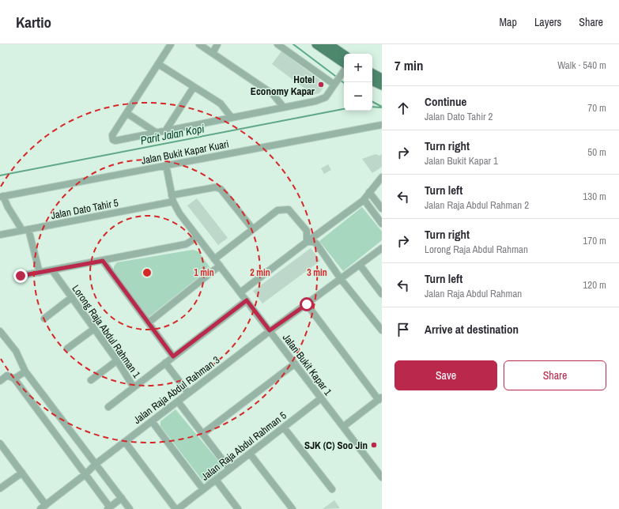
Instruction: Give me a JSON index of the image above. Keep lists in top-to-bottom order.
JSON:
{
  "streets": {
    "street": [
      "Jalan Bukit Kapar Kuari",
      "Jalan Dato Tahir 5",
      "Lorong Raja Abdul Rahman 1",
      "Jalan Bukit Kapar 1",
      "Jalan Raja Abdul Rahman 3",
      "Jalan Raja Abdul Rahman 5"
    ]
  },
  "crossings": [
    ["Jalan Bukit Kapar Kuari", "Jalan Bukit Kapar 1"],
    ["Jalan Dato Tahir 5", "Jalan Bukit Kapar 1"],
    ["Jalan Bukit Kapar 1", "Jalan Raja Abdul Rahman 3"],
    ["Jalan Bukit Kapar 1", "Jalan Raja Abdul Rahman 5"]
  ],
  "water": ["Parit Jalan Kopi"],
  "places": ["Hotel Economy Kapar", "SJK (C) Soo Jin"],
  "page": {
    "header": "Kartio",
    "nav": ["Map", "Layers", "Share"],
    "heading": ["7 min", "Walk · 540 m"],
    "map_buttons": ["+", "−"],
    "list": [
      ["Continue", "Jalan Dato Tahir 2", "70 m"],
      ["Turn right", "Jalan Bukit Kapar 1", "50 m"],
      ["Turn left", "Jalan Raja Abdul Rahman 2", "130 m"],
      ["Turn right", "Lorong Raja Abdul Rahman", "170 m"],
      ["Turn left", "Jalan Raja Abdul Rahman", "120 m"],
      "Arrive at destination"
    ],
    "buttons": ["Save", "Share"]
  },
  "rings": ["1 min", "2 min", "3 min"]
}
